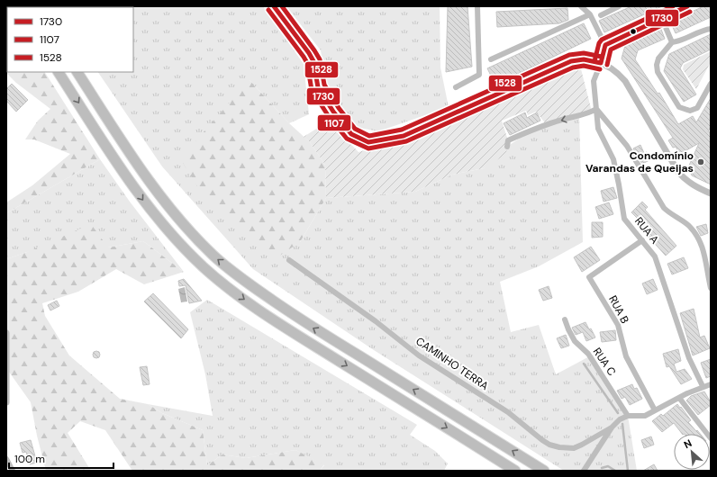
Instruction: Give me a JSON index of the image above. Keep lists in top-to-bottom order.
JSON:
{
  "streets": {
    "street": [
      "RUA A",
      "RUA B",
      "RUA C",
      "CAMINHO TERRA"
    ]
  },
  "crossings": [
    ["RUA A", "RUA B"]
  ],
  "places": ["Condomínio Varandas de Queijas"],
  "lines": ["transit line 1730", "transit line 1528", "transit line 1107"],
  "legend": ["1730", "1107", "1528"],
  "scale_bar": "100 m",
  "north": "top left"
}
